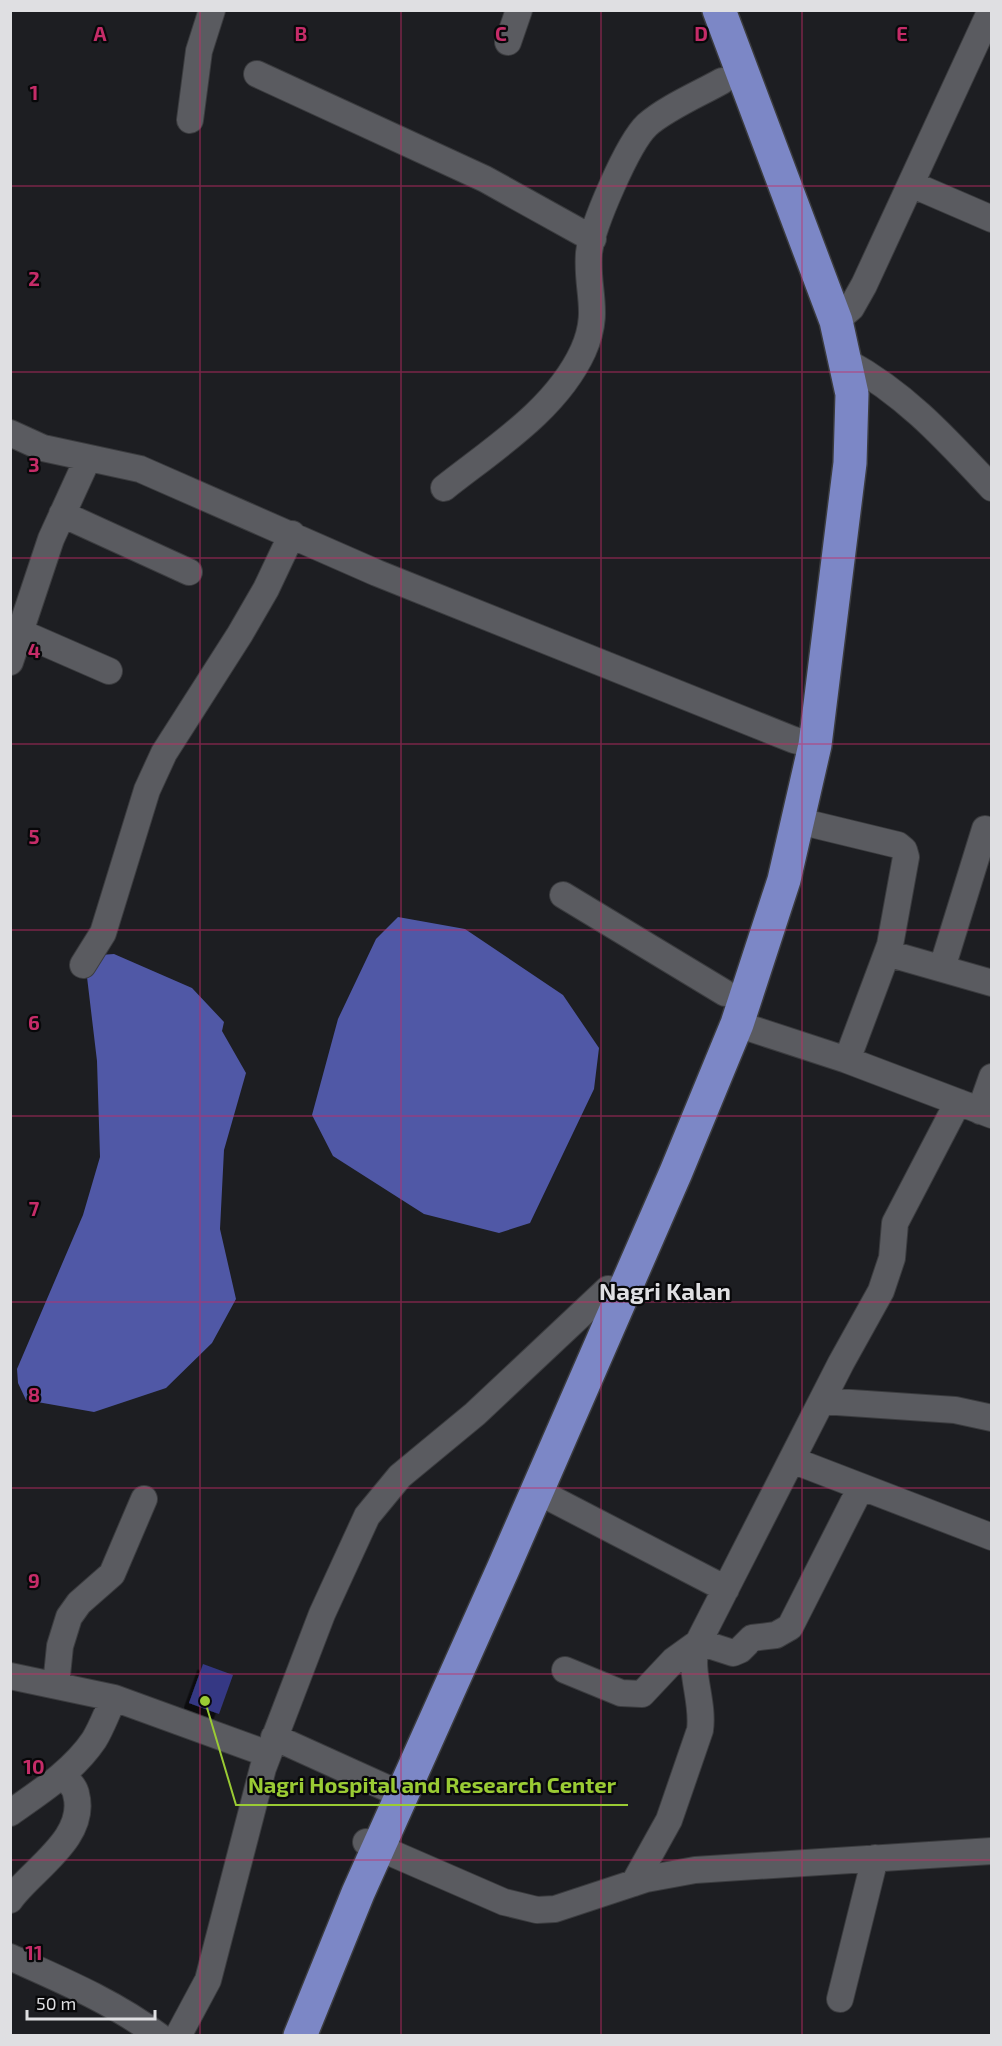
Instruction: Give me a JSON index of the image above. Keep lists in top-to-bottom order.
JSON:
{
  "districts": ["Nagri Kalan"],
  "places": ["Nagri Hospital and Research Center"],
  "scale_bar": "50 m",
  "grid": {
    "columns": [
      "A",
      "B",
      "C",
      "D",
      "E"
    ],
    "rows": [
      "1",
      "2",
      "3",
      "4",
      "5",
      "6",
      "7",
      "8",
      "9",
      "10",
      "11"
    ]
  }
}
